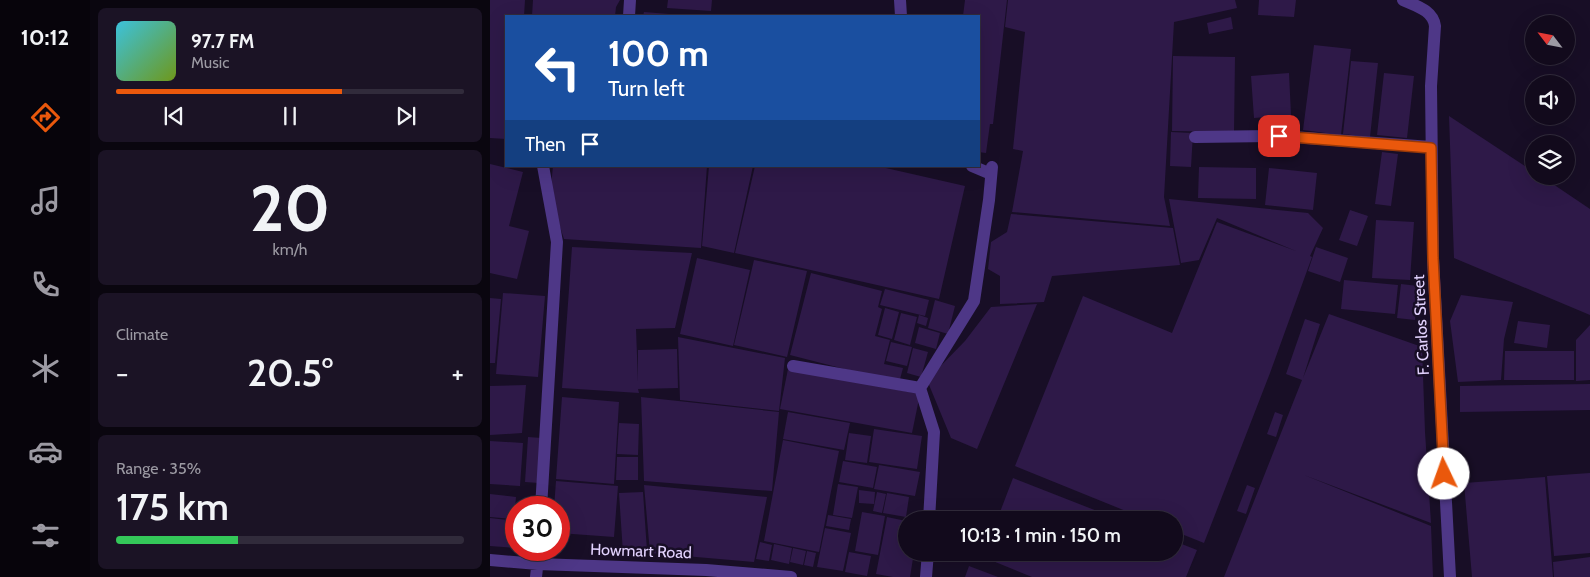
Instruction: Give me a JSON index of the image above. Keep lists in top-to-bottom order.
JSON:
{
  "streets": {
    "street": ["F. Carlos Street", "Howmart Road"]
  },
  "north": "top left",
  "page": {
    "tabs": "10:12",
    "turn": ["100 m", "Turn left"],
    "song": ["97.7 FM", "Music"],
    "then": "Then",
    "tile": [
      ["20", "km/h"],
      "Climate",
      ["Range · 35%", "175 km"]
    ],
    "heat": ["−", "20.5°", "+"],
    "limit": "30",
    "trip": "10:13 · 1 min · 150 m"
  }
}
